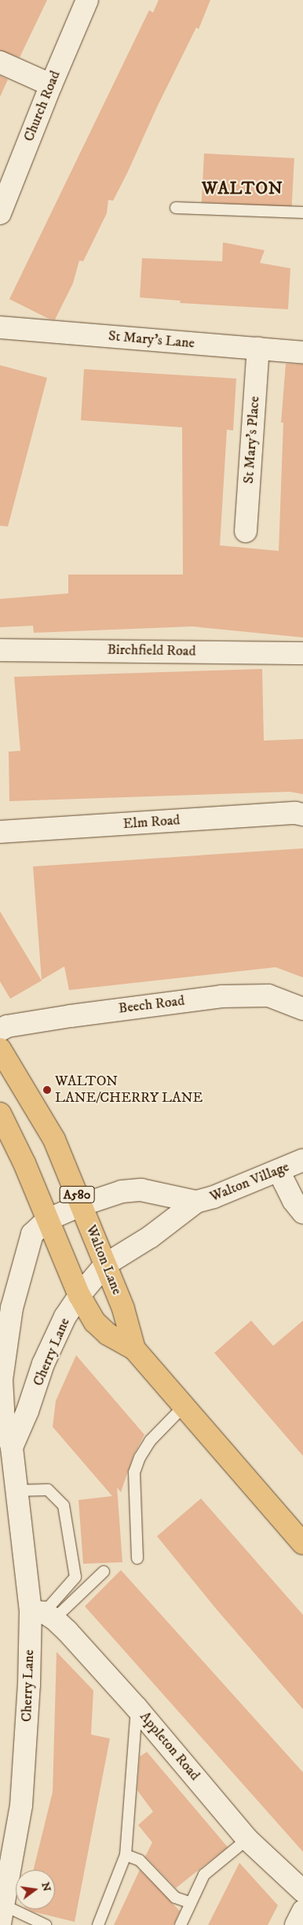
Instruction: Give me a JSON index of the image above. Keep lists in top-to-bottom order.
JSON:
{
  "streets": {
    "highway": ["A580", "Walton Lane"],
    "street": [
      "Church Road",
      "St Mary's Lane",
      "St Mary's Place",
      "Birchfield Road",
      "Elm Road",
      "Beech Road",
      "Walton Village",
      "Cherry Lane",
      "Appleton Road"
    ]
  },
  "crossings": [
    ["St Mary's Lane", "St Mary's Place"],
    ["Walton Village", "Walton Lane"],
    ["Walton Village", "Cherry Lane"],
    ["Walton Lane", "Cherry Lane"],
    ["Cherry Lane", "Appleton Road"]
  ],
  "districts": ["WALTON"],
  "places": ["WALTON LANE/CHERRY LANE"],
  "north": "right"
}
